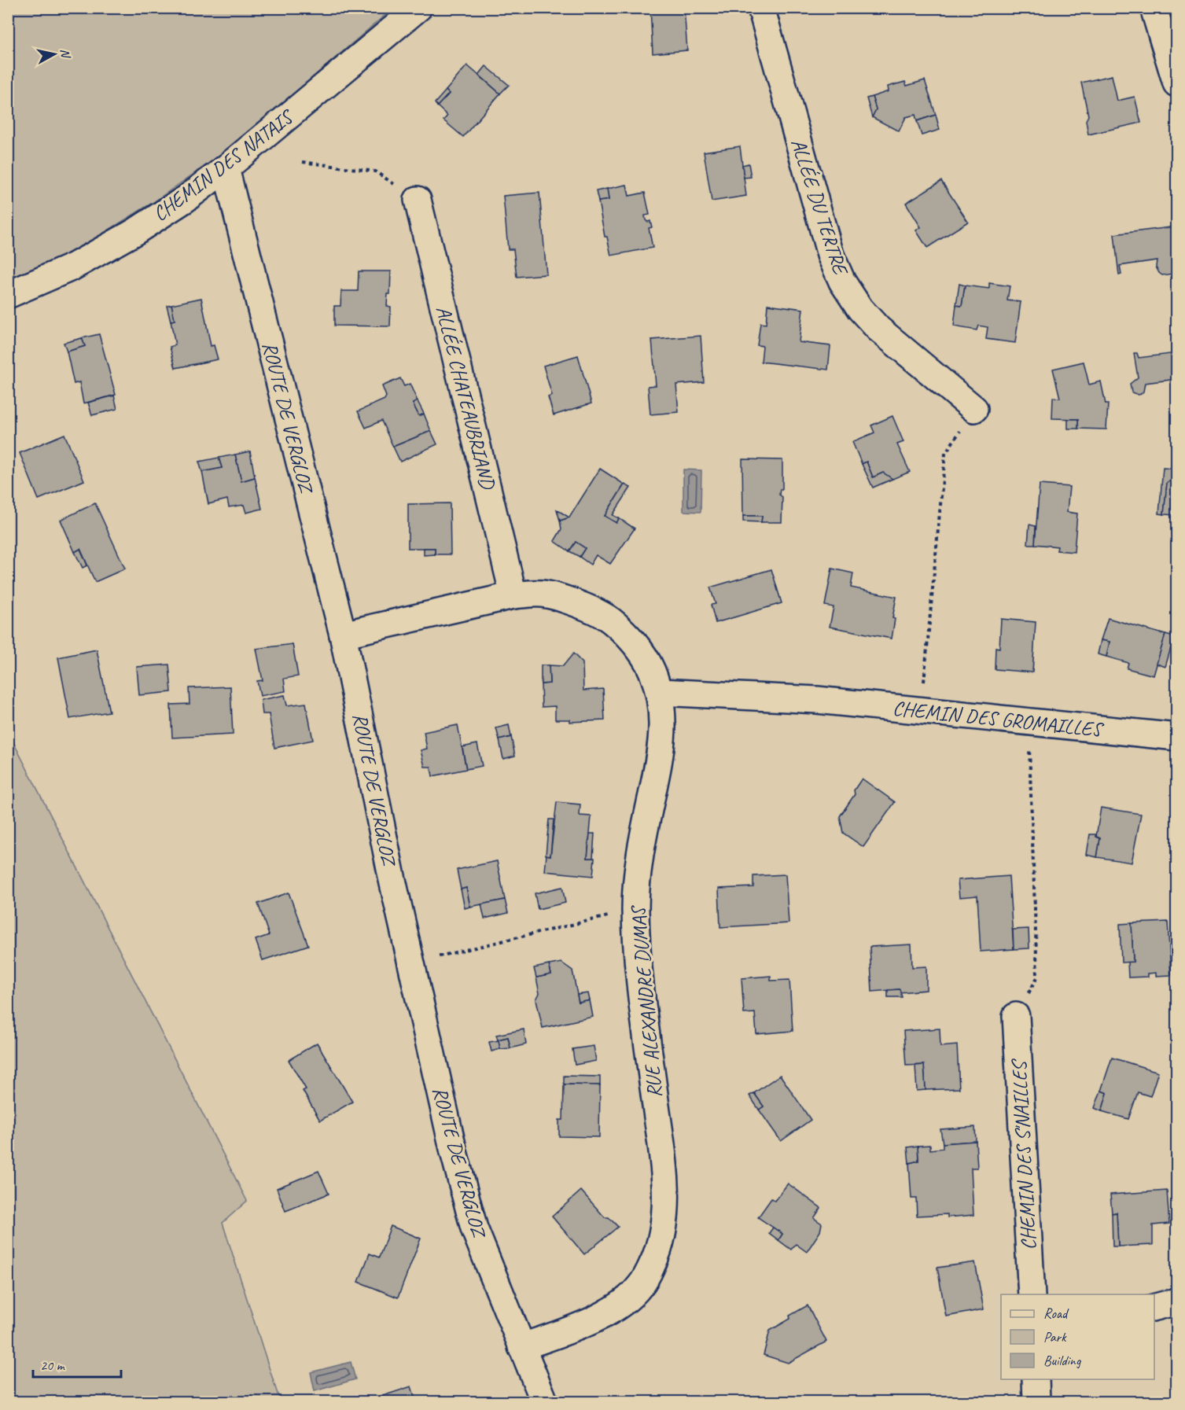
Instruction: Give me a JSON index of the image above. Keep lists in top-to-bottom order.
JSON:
{
  "streets": {
    "street": [
      "CHEMIN DES NATAIS",
      "ALLÉE DU TERTRE",
      "ALLÉE CHATEAUBRIAND",
      "ROUTE DE VERGLOZ",
      "CHEMIN DES GROMAILLES",
      "RUE ALEXANDRE DUMAS",
      "CHEMIN DES S'NAILLES"
    ]
  },
  "crossings": [
    ["CHEMIN DES NATAIS", "ROUTE DE VERGLOZ"],
    ["ALLÉE CHATEAUBRIAND", "RUE ALEXANDRE DUMAS"],
    ["ROUTE DE VERGLOZ", "RUE ALEXANDRE DUMAS"],
    ["CHEMIN DES GROMAILLES", "RUE ALEXANDRE DUMAS"]
  ],
  "legend": ["Road", "Park", "Building"],
  "scale_bar": "20 m",
  "north": "right"
}
